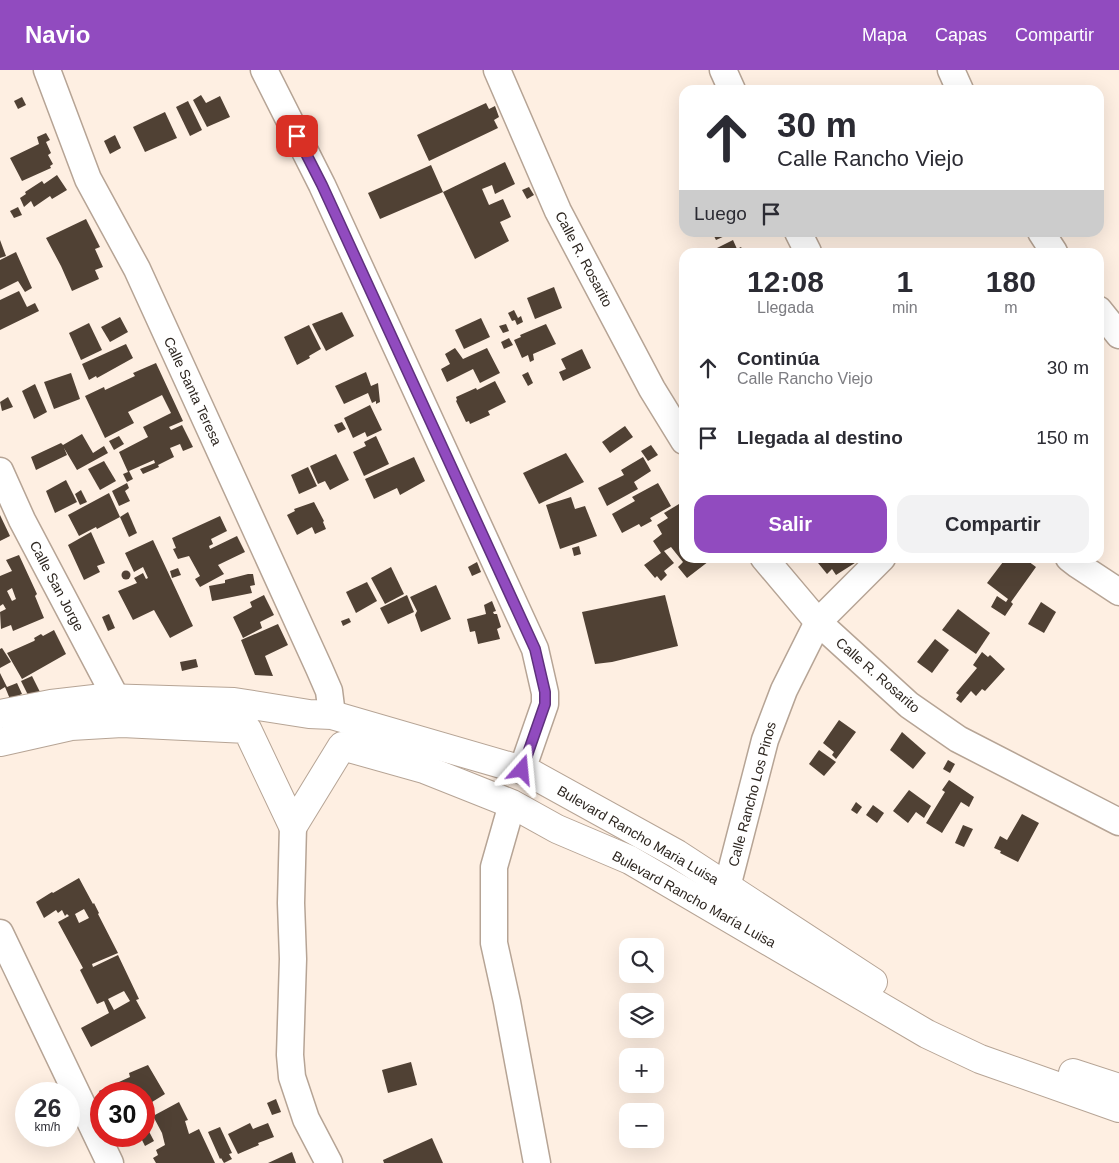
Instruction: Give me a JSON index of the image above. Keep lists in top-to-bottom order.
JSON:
{
  "streets": {
    "street": [
      "Calle R. Rosarito",
      "Calle Santa Teresa",
      "Calle San Jorge",
      "Calle Rancho Los Pinos",
      "Bulevard Rancho Maria Luisa",
      "Bulevard Rancho María Luisa"
    ]
  },
  "crossings": [
    ["Calle R. Rosarito", "Calle Rancho Los Pinos"],
    ["Calle Santa Teresa", "Bulevard Rancho Maria Luisa"],
    ["Calle San Jorge", "Bulevard Rancho Maria Luisa"],
    ["Calle Rancho Los Pinos", "Bulevard Rancho Maria Luisa"]
  ],
  "page": {
    "header": "Navio",
    "nav": ["Mapa", "Capas", "Compartir"],
    "turn": ["30 m", "Calle Rancho Viejo"],
    "then": "Luego",
    "eta": [
      "12:08",
      "Llegada",
      "1",
      "min",
      "180",
      "m"
    ],
    "list": [
      {
        "name": "Continúa",
        "note": "Calle Rancho Viejo",
        "value": "30 m"
      },
      {
        "name": "Llegada al destino",
        "value": "150 m"
      }
    ],
    "buttons": ["Salir", "Compartir"],
    "map_buttons": ["+", "−"],
    "speed": "26 km/h",
    "limit": "30"
  }
}
